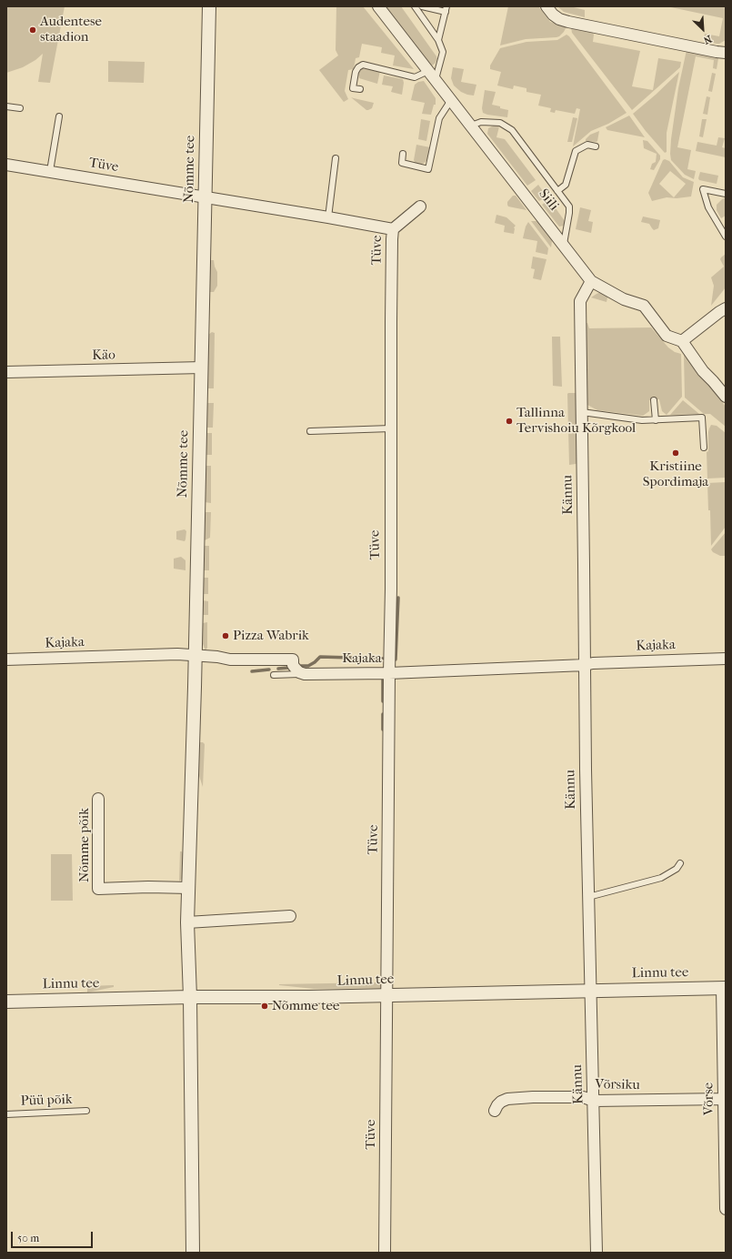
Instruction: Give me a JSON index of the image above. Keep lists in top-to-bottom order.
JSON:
{
  "streets": {
    "street": [
      "Tüve",
      "Nõmme tee",
      "Siili",
      "Käo",
      "Kännu",
      "Kajaka",
      "Nõmme põik",
      "Linnu tee",
      "Võrsiku",
      "Võrse"
    ],
    "lane": ["Püü põik"]
  },
  "crossings": [
    ["Tüve", "Nõmme tee"],
    ["Tüve", "Kajaka"],
    ["Tüve", "Linnu tee"],
    ["Nõmme tee", "Käo"],
    ["Nõmme tee", "Kajaka"],
    ["Nõmme tee", "Nõmme põik"],
    ["Nõmme tee", "Linnu tee"],
    ["Siili", "Kännu"],
    ["Kännu", "Kajaka"],
    ["Kännu", "Linnu tee"],
    ["Kännu", "Võrsiku"],
    ["Linnu tee", "Võrse"],
    ["Võrsiku", "Võrse"]
  ],
  "places": [
    "Audentese staadion",
    "Tallinna Tervishoiu Kõrgkool",
    "Kristiine Spordimaja",
    "Pizza Wabrik",
    "Nõmme tee"
  ],
  "scale_bar": "50 m",
  "north": "bottom right"
}
